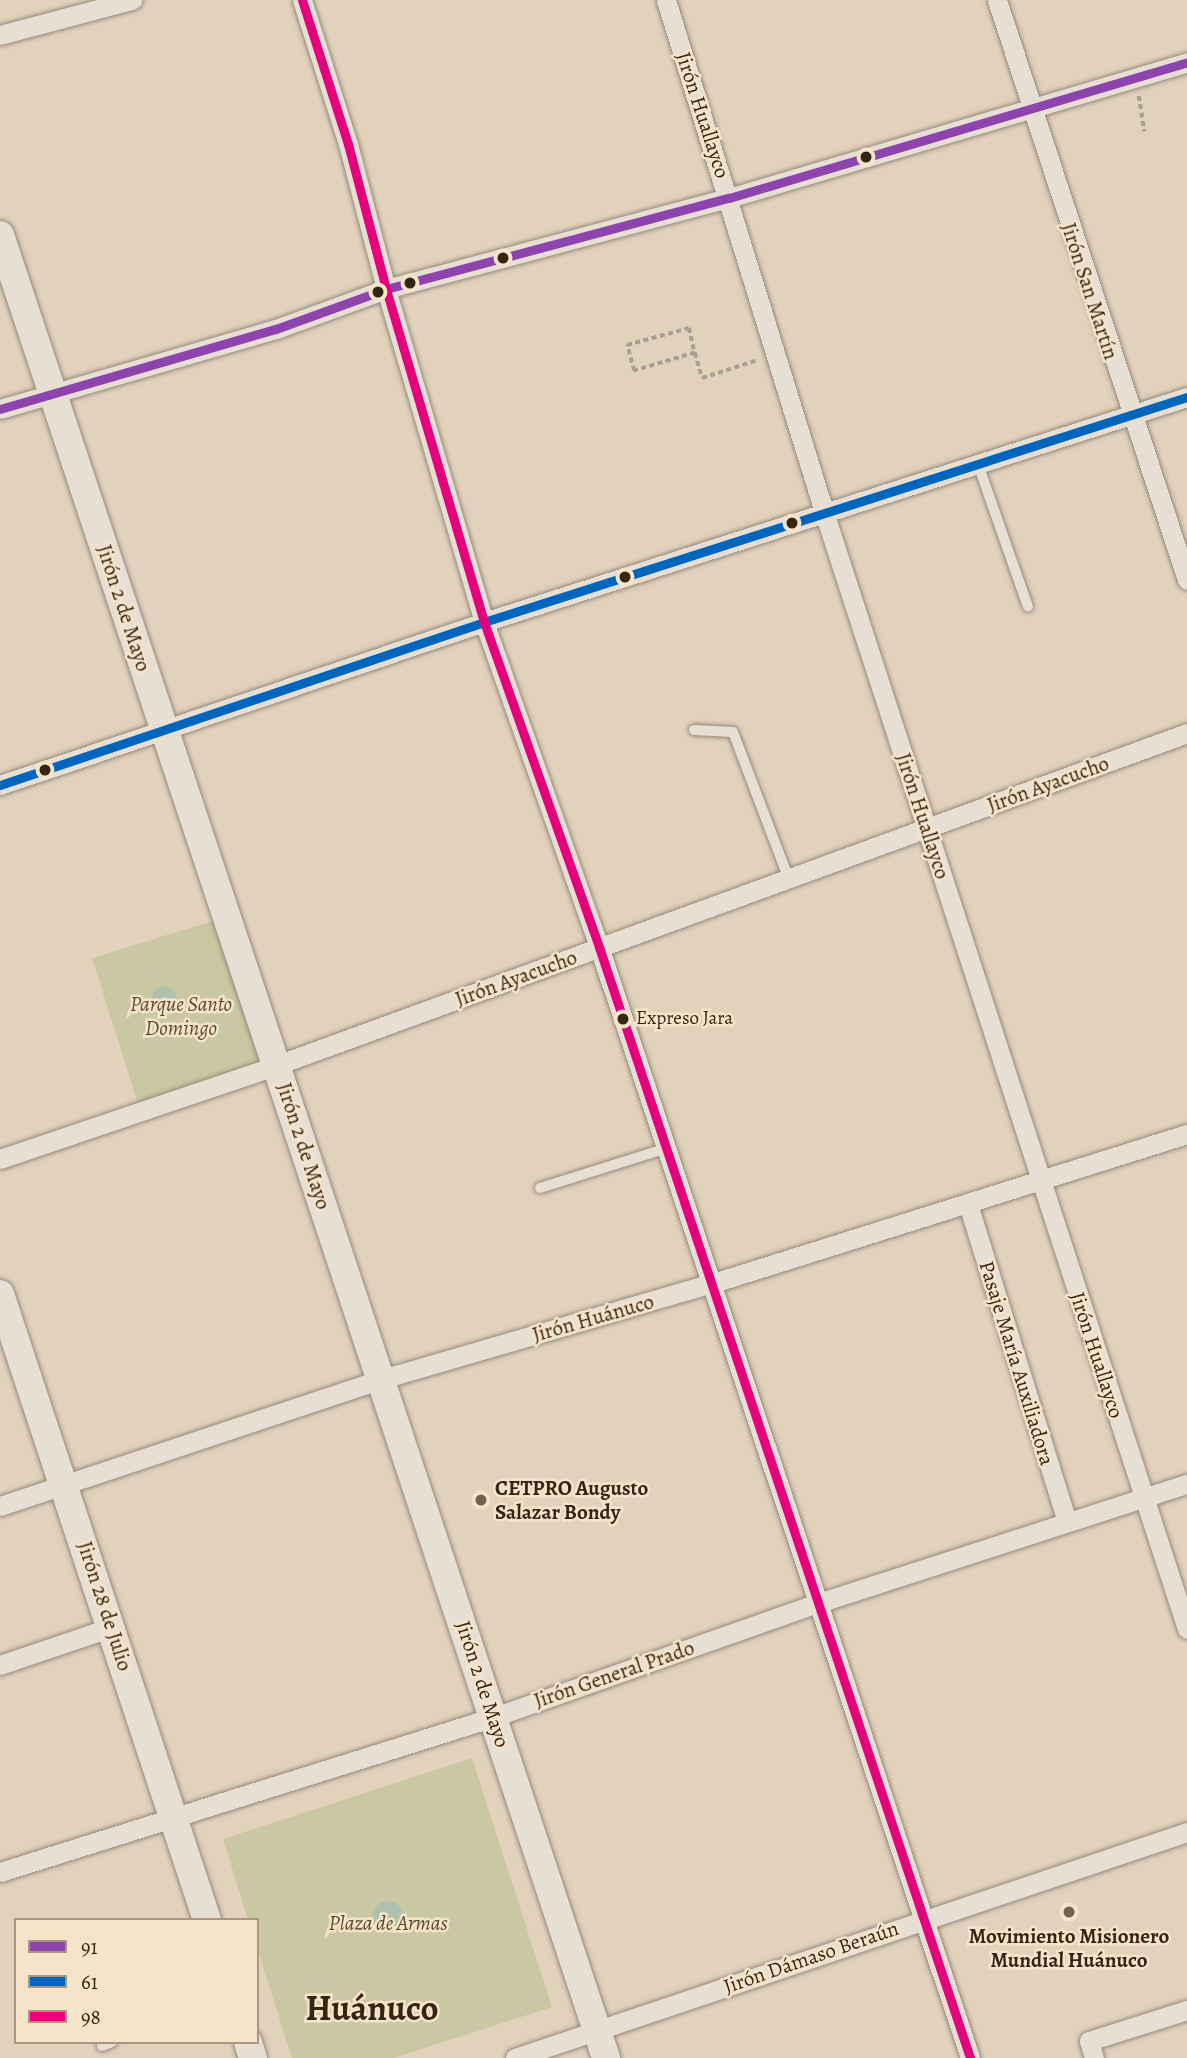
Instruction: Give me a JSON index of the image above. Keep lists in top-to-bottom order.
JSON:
{
  "streets": {
    "street": [
      "Jirón Huallayco",
      "Jirón San Martín",
      "Jirón 2 de Mayo",
      "Jirón Ayacucho",
      "Jirón Huánuco",
      "Pasaje María Auxiliadora",
      "Jirón 28 de Julio",
      "Jirón General Prado",
      "Jirón Dámaso Beraún"
    ]
  },
  "crossings": [
    ["Jirón Huallayco", "Jirón Ayacucho"],
    ["Jirón Huallayco", "Jirón Huánuco"],
    ["Jirón Huallayco", "Jirón General Prado"],
    ["Jirón 2 de Mayo", "Jirón Ayacucho"],
    ["Jirón 2 de Mayo", "Jirón Huánuco"],
    ["Jirón 2 de Mayo", "Jirón General Prado"],
    ["Jirón 2 de Mayo", "Jirón Dámaso Beraún"],
    ["Jirón Huánuco", "Pasaje María Auxiliadora"],
    ["Jirón Huánuco", "Jirón 28 de Julio"],
    ["Pasaje María Auxiliadora", "Jirón General Prado"],
    ["Jirón 28 de Julio", "Jirón General Prado"]
  ],
  "districts": ["Huánuco"],
  "parks": ["Parque Santo Domingo", "Plaza de Armas"],
  "places": ["Expreso Jara", "CETPRO Augusto Salazar Bondy", "Movimiento Misionero Mundial Huánuco"],
  "lines": ["transit line 98", "transit line 91", "transit line 61"],
  "legend": ["91", "61", "98"]
}
